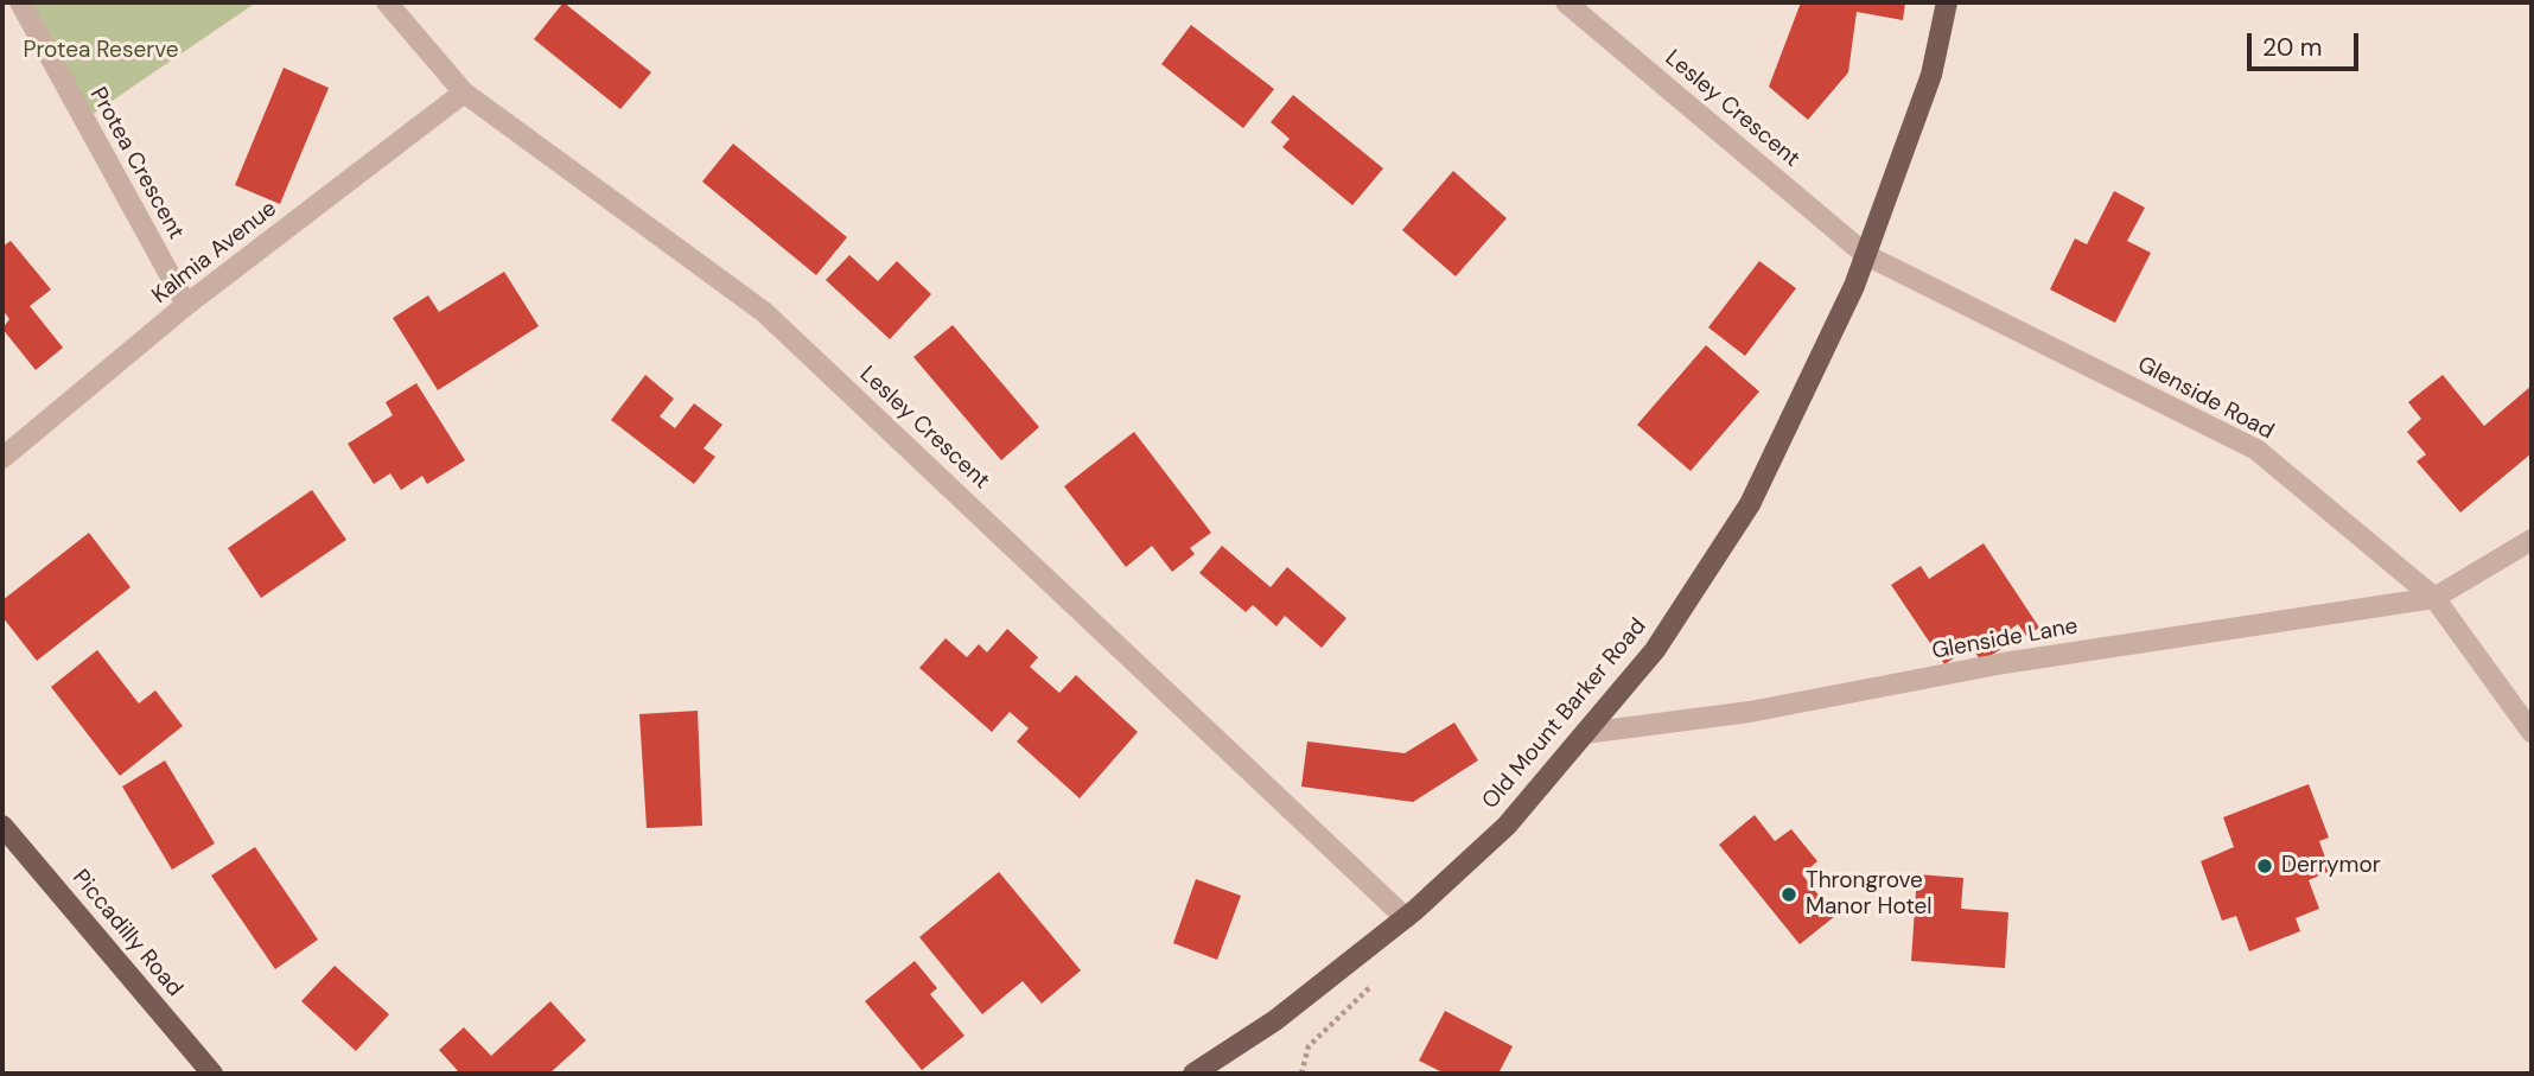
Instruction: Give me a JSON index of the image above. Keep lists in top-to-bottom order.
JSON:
{
  "streets": {
    "main road": ["Old Mount Barker Road", "Piccadilly Road"],
    "street": [
      "Lesley Crescent",
      "Protea Crescent",
      "Kalmia Avenue",
      "Glenside Road",
      "Glenside Lane"
    ]
  },
  "crossings": [
    ["Lesley Crescent", "Kalmia Avenue"],
    ["Lesley Crescent", "Glenside Road"],
    ["Lesley Crescent", "Old Mount Barker Road"],
    ["Protea Crescent", "Kalmia Avenue"],
    ["Glenside Road", "Glenside Lane"],
    ["Glenside Road", "Old Mount Barker Road"],
    ["Glenside Lane", "Old Mount Barker Road"]
  ],
  "parks": ["Protea Reserve"],
  "places": ["Derrymor", "Throngrove Manor Hotel"],
  "scale_bar": "20 m"
}
